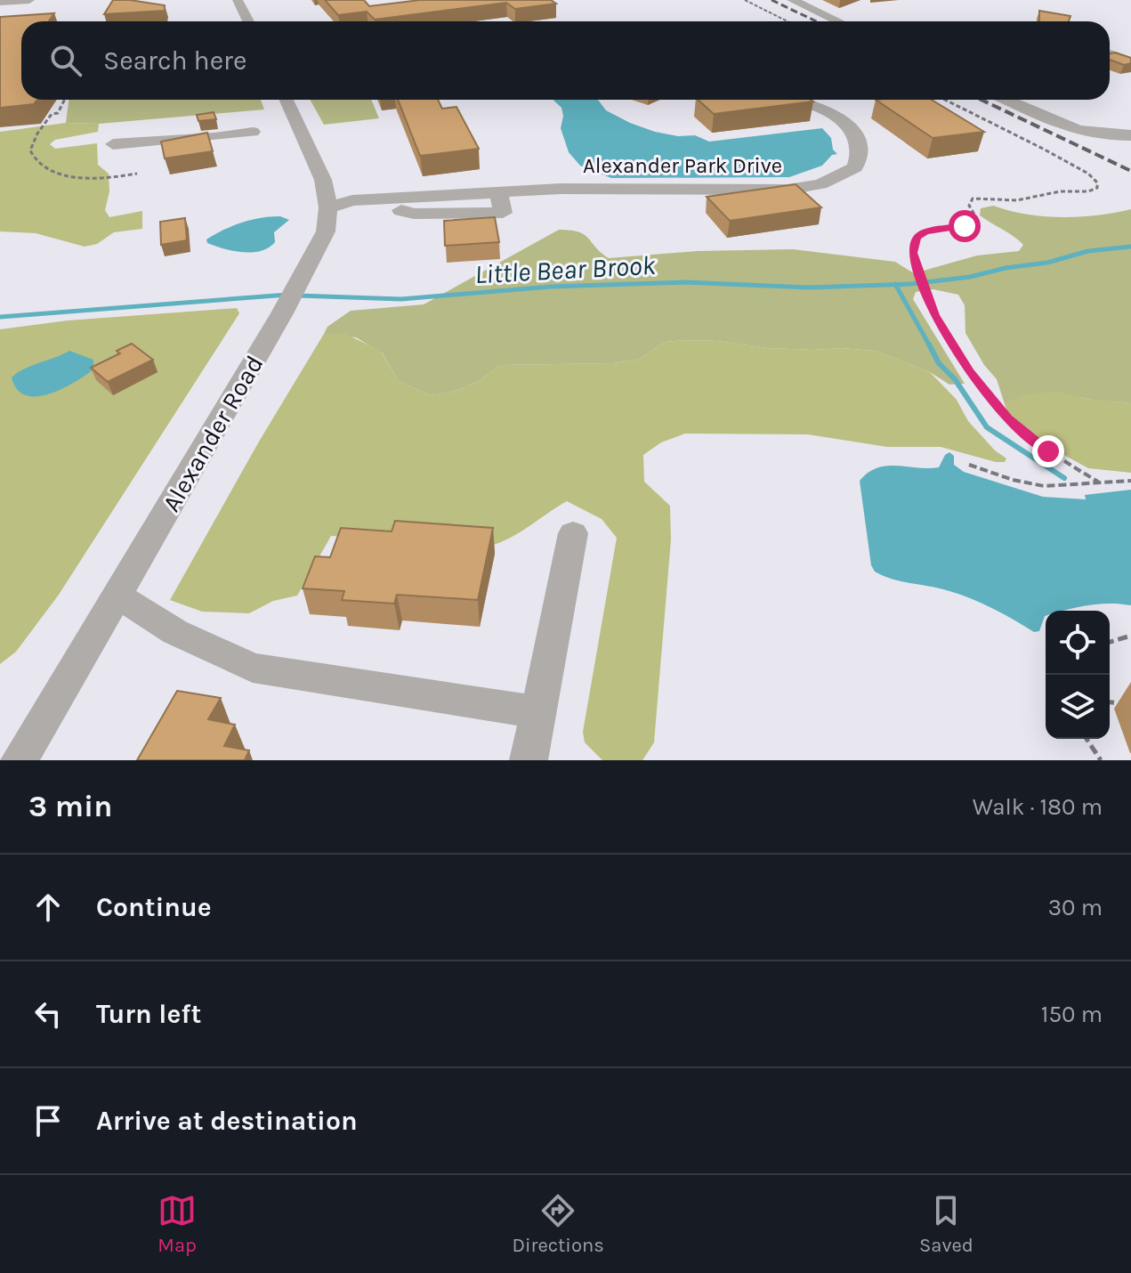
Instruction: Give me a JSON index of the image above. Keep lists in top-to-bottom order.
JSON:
{
  "streets": {
    "street": ["Alexander Park Drive", "Alexander Road"]
  },
  "crossings": [
    ["Alexander Park Drive", "Alexander Road"]
  ],
  "water": ["Little Bear Brook"],
  "page": {
    "search": "Search here",
    "heading": ["3 min", "Walk · 180 m"],
    "list": [
      ["Continue", "30 m"],
      ["Turn left", "150 m"],
      "Arrive at destination"
    ],
    "nav": ["Map", "Directions", "Saved"]
  }
}
